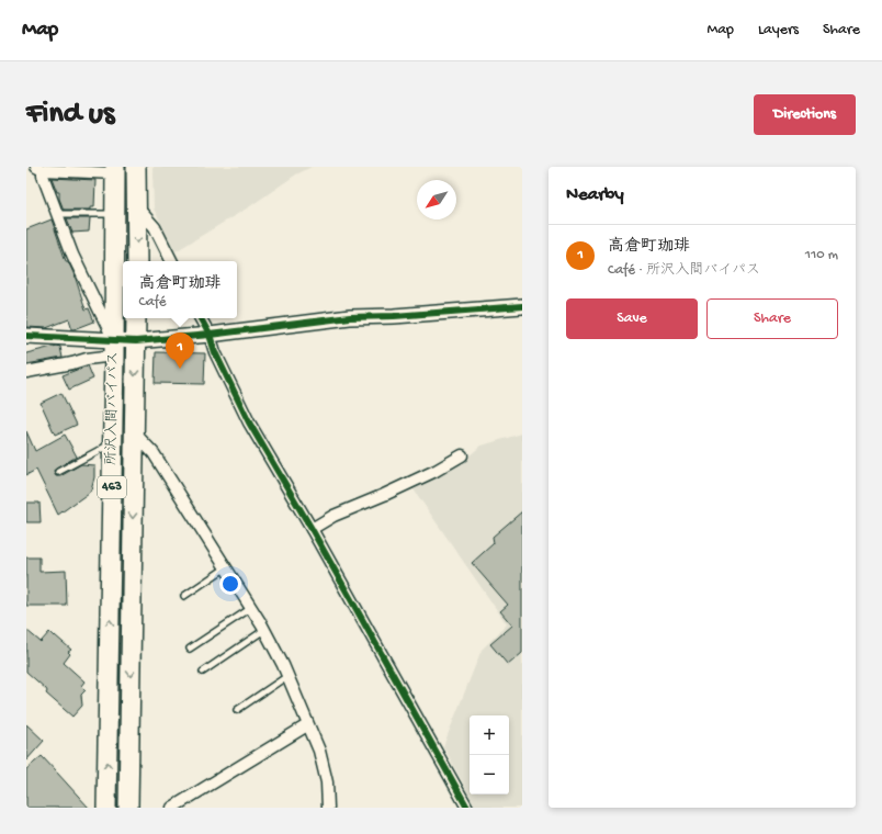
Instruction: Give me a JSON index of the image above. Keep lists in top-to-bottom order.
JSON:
{
  "streets": {
    "highway": ["所沢入間バイパス", "463"]
  },
  "north": "bottom left",
  "page": {
    "header": "Map",
    "nav": ["Map", "Layers", "Share"],
    "buttons": [
      "Directions",
      ["Save", "Share"]
    ],
    "title": "Find us",
    "heading": "Nearby",
    "list": [
      {
        "mark": "1",
        "name": "高倉町珈琲",
        "note": "Café · 所沢入間バイパス",
        "value": "110 m"
      }
    ],
    "popup": ["高倉町珈琲", "Café"],
    "pins": "1",
    "map_buttons": ["+", "−"]
  }
}
